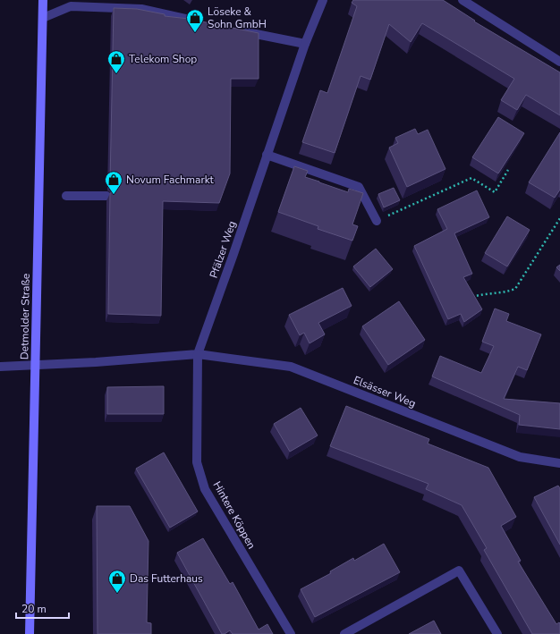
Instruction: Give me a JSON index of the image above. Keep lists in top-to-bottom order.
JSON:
{
  "streets": {
    "main road": ["Detmolder Straße"],
    "street": ["Pfälzer Weg", "Elsässer Weg", "Hintere Köppen"]
  },
  "crossings": [
    ["Pfälzer Weg", "Elsässer Weg"],
    ["Pfälzer Weg", "Hintere Köppen"],
    ["Elsässer Weg", "Hintere Köppen"]
  ],
  "places": {
    "shop": [
      "Löseke & Sohn GmbH",
      "Telekom Shop",
      "Novum Fachmarkt",
      "Das Futterhaus"
    ]
  },
  "scale_bar": "20 m"
}
